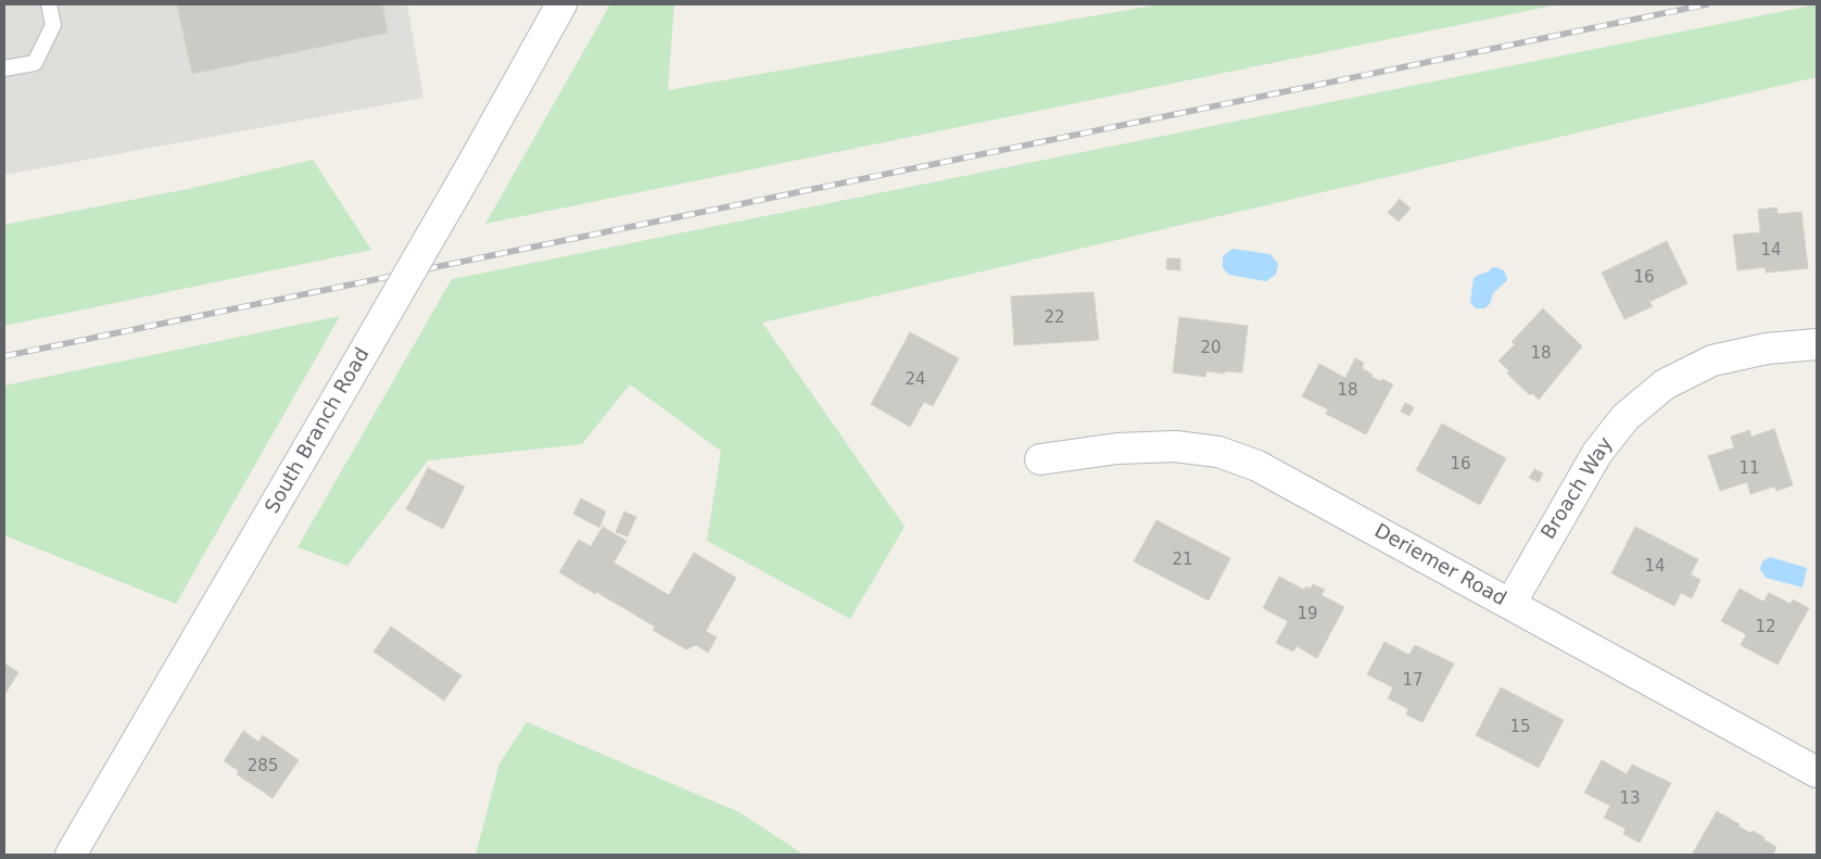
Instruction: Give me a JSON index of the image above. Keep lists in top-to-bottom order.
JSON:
{
  "streets": {
    "street": ["South Branch Road", "Broach Way", "Deriemer Road"]
  },
  "crossings": [
    ["Broach Way", "Deriemer Road"]
  ],
  "house_numbers": [
    "14",
    "16",
    "22",
    "20",
    "18",
    "24",
    "18",
    "16",
    "11",
    "21",
    "14",
    "19",
    "12",
    "17",
    "15",
    "285",
    "13"
  ]
}
